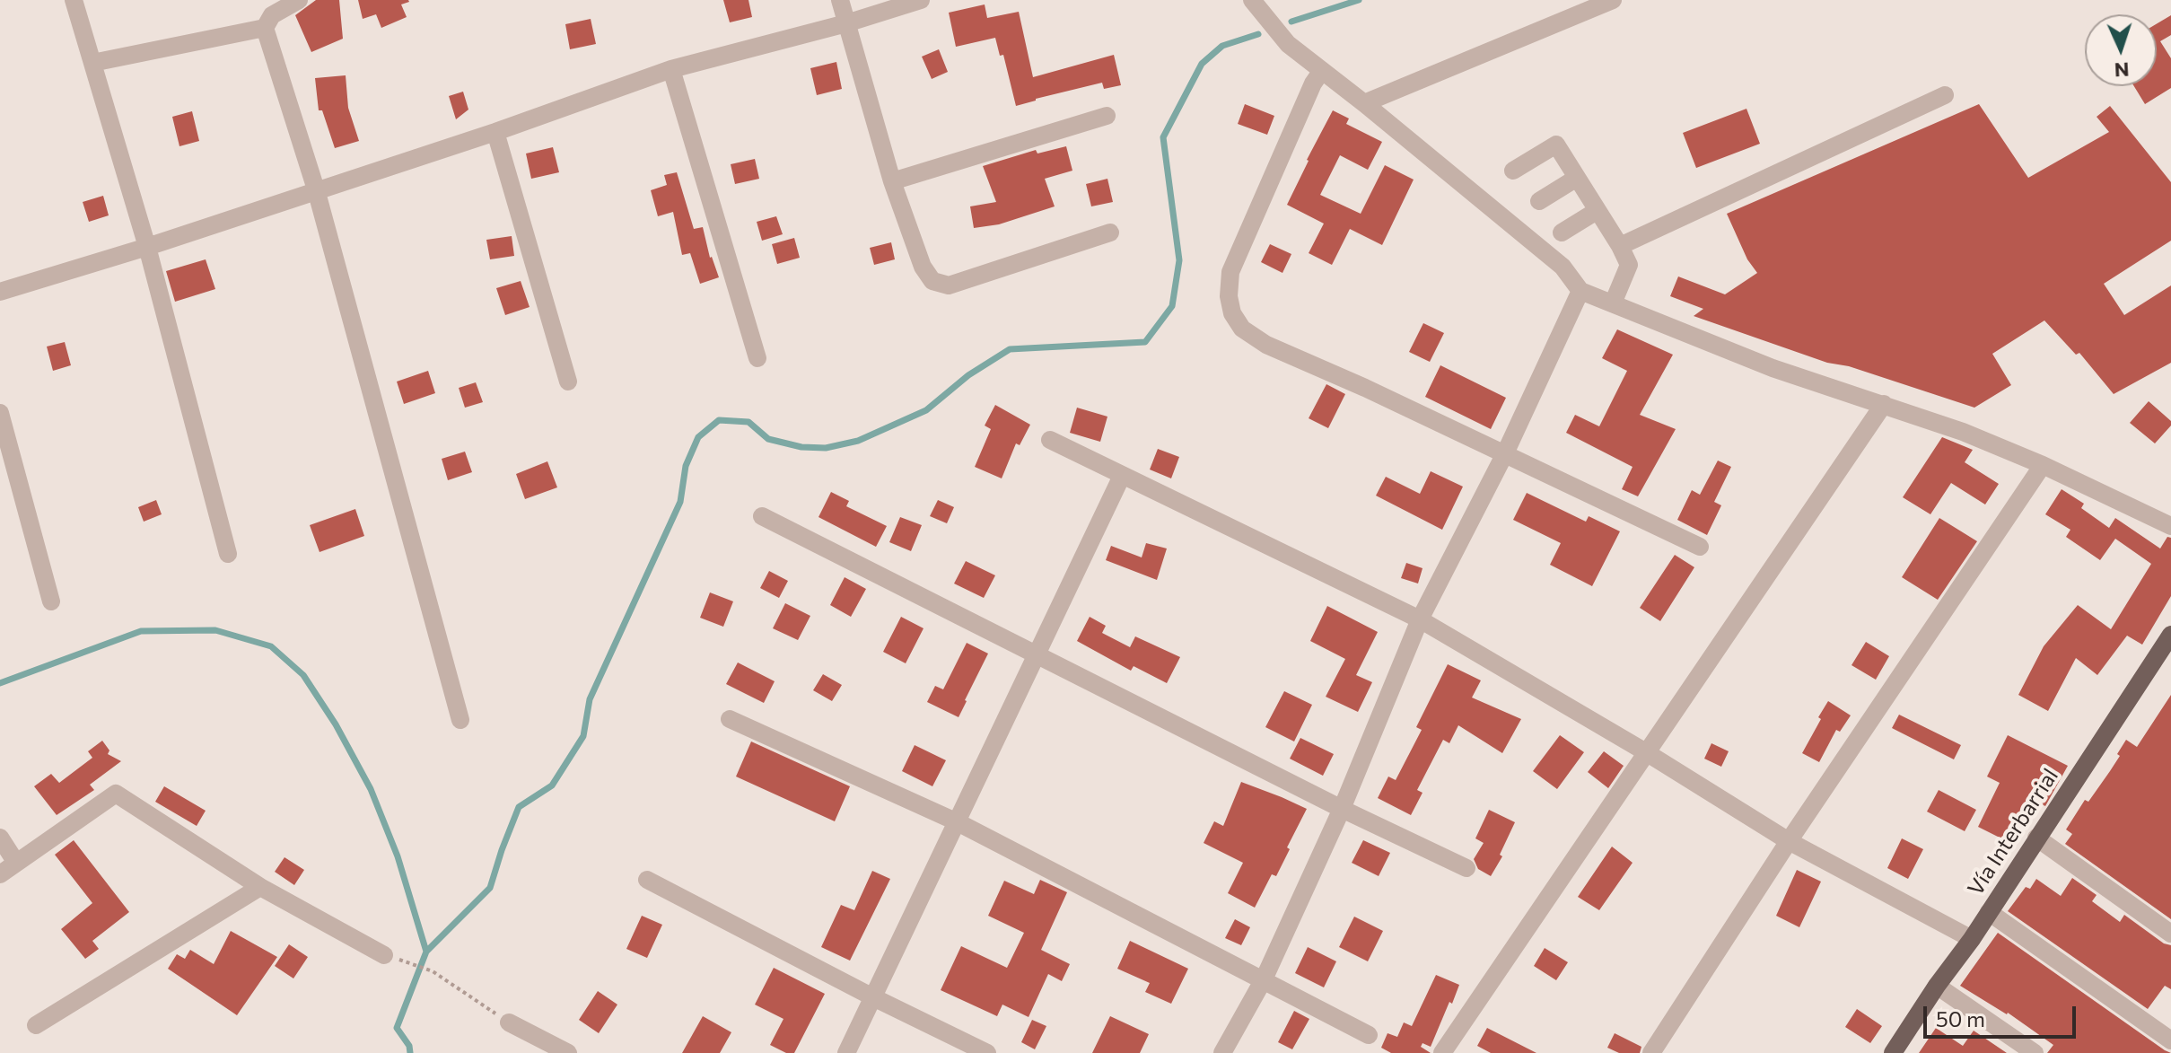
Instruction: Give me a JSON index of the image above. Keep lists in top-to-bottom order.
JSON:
{
  "streets": {
    "main road": ["Vía Interbarrial"]
  },
  "scale_bar": "50 m",
  "north": "bottom"
}
